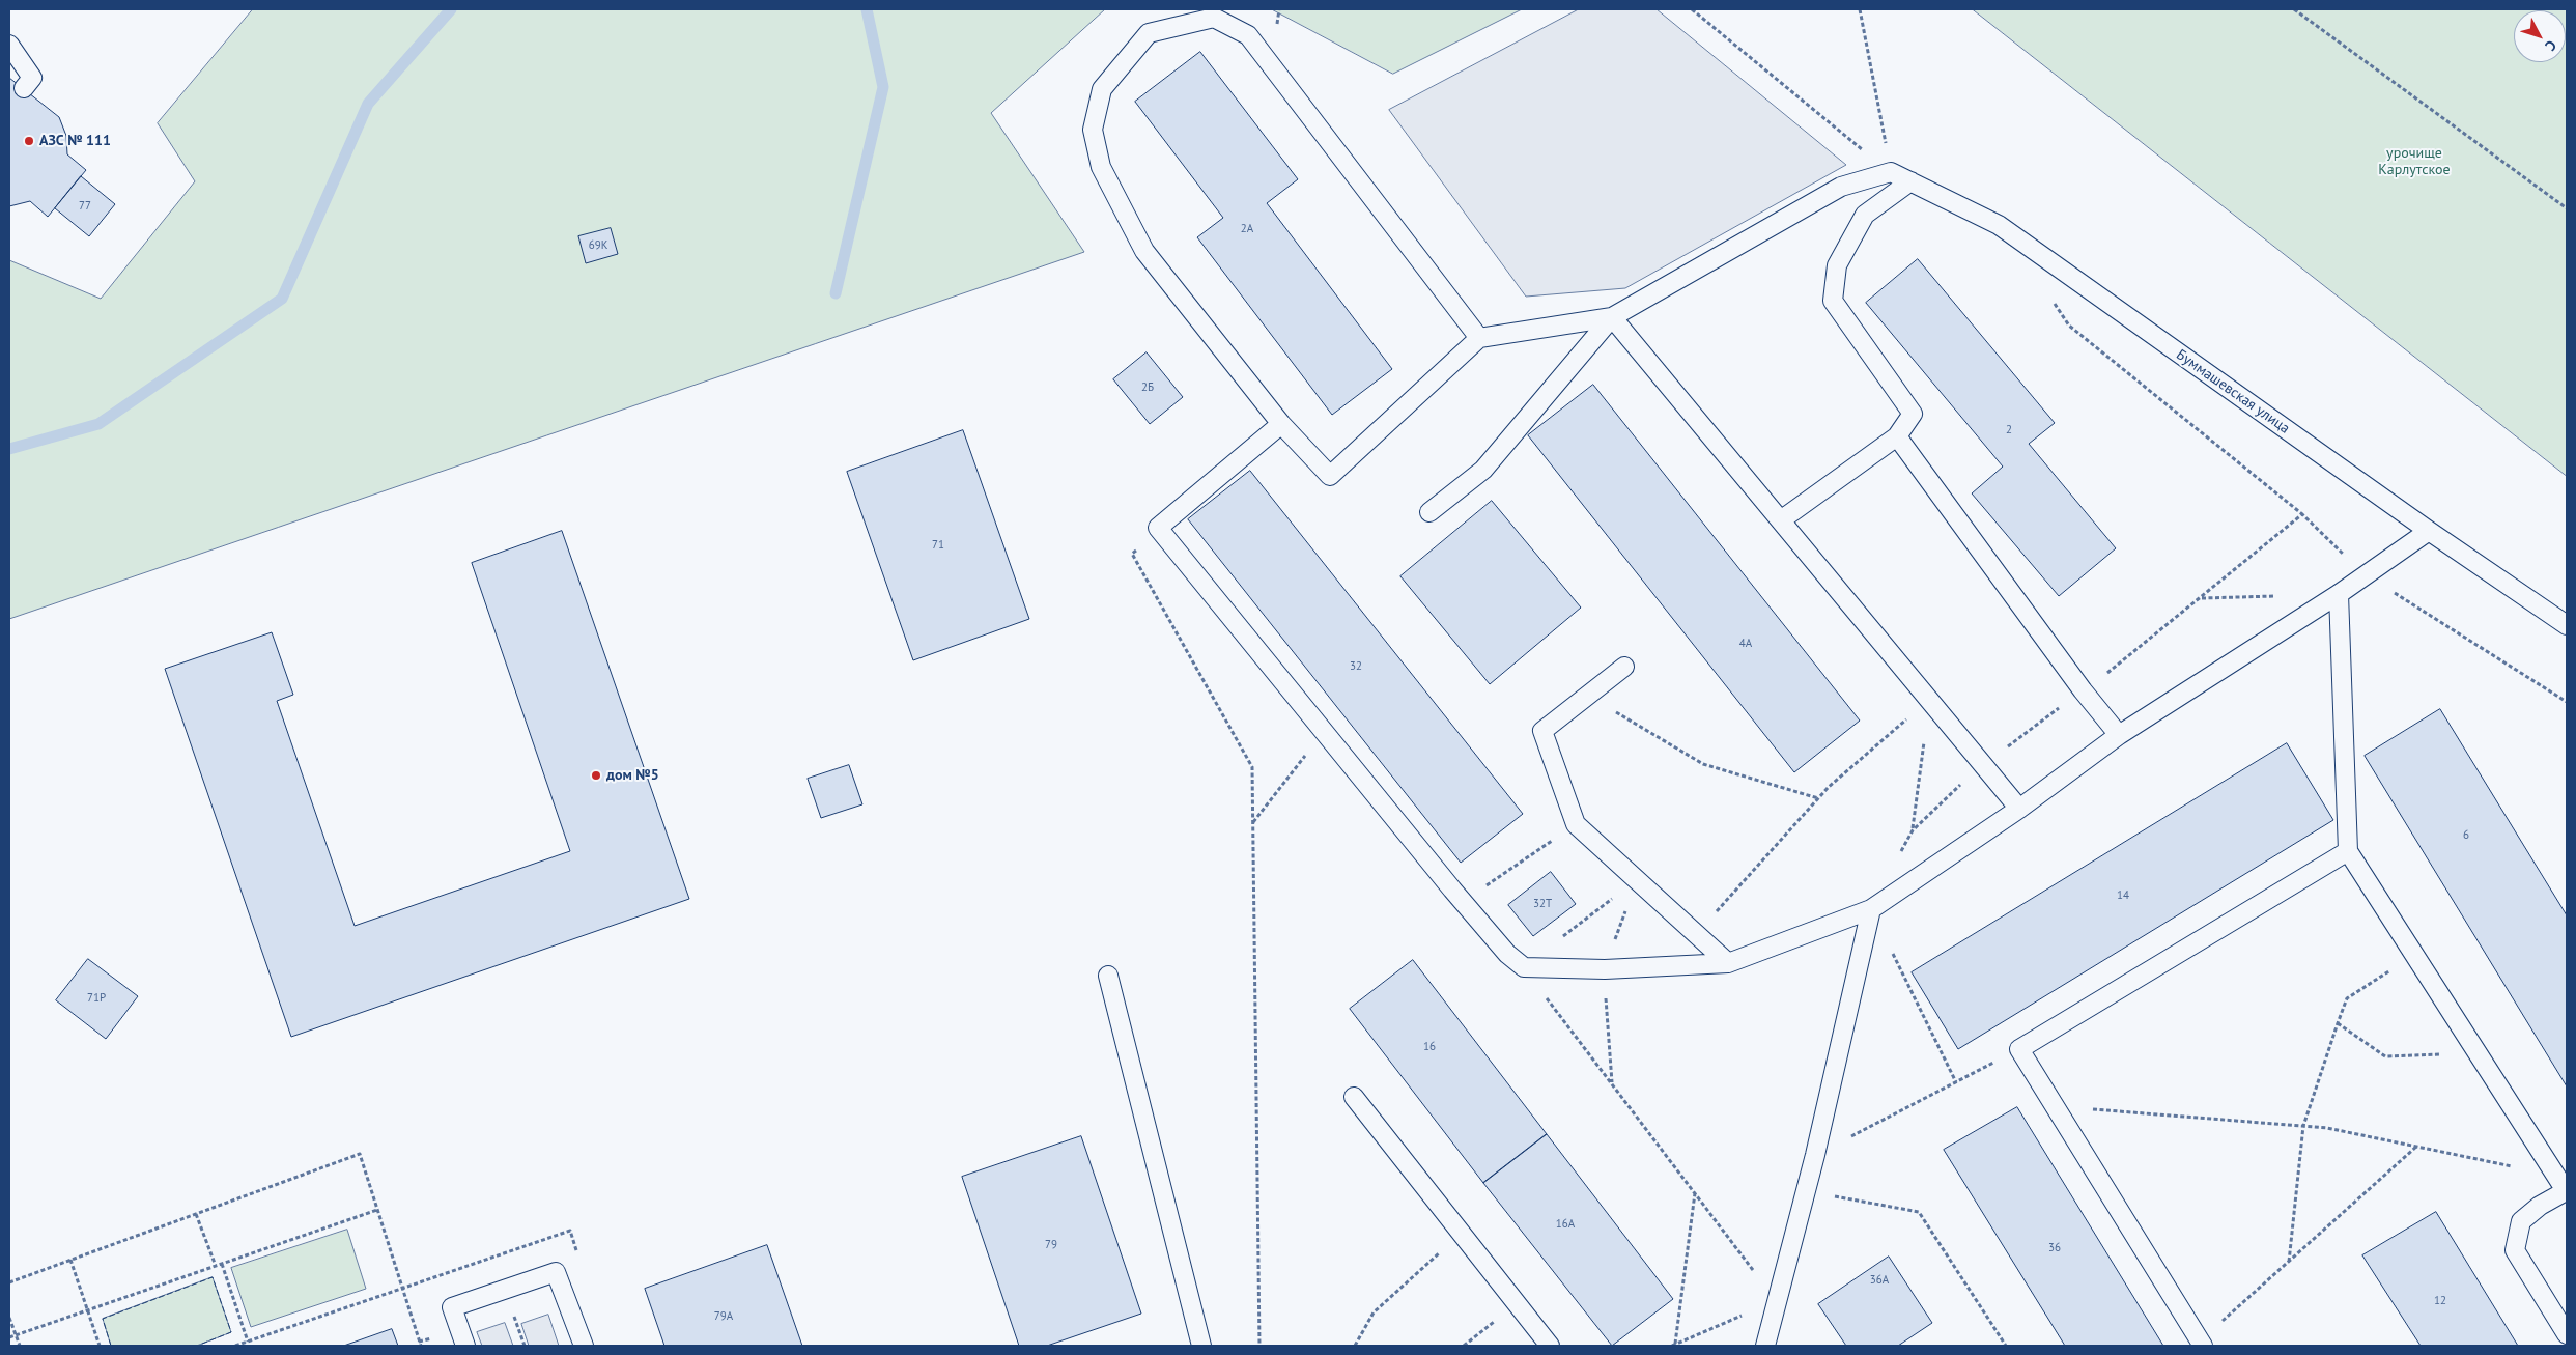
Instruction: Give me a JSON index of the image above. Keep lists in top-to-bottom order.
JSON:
{
  "streets": {
    "lane": ["Буммашевская улица"]
  },
  "parks": ["урочище Карлутское"],
  "places": ["АЗС № 111", "дом №5"],
  "house_numbers": [
    "77",
    "2А",
    "69К",
    "2Б",
    "2",
    "71",
    "4А",
    "32",
    "6",
    "14",
    "32Т",
    "71Р",
    "16",
    "16А",
    "79",
    "36",
    "36А",
    "12",
    "79А"
  ],
  "north": "bottom right"
}
